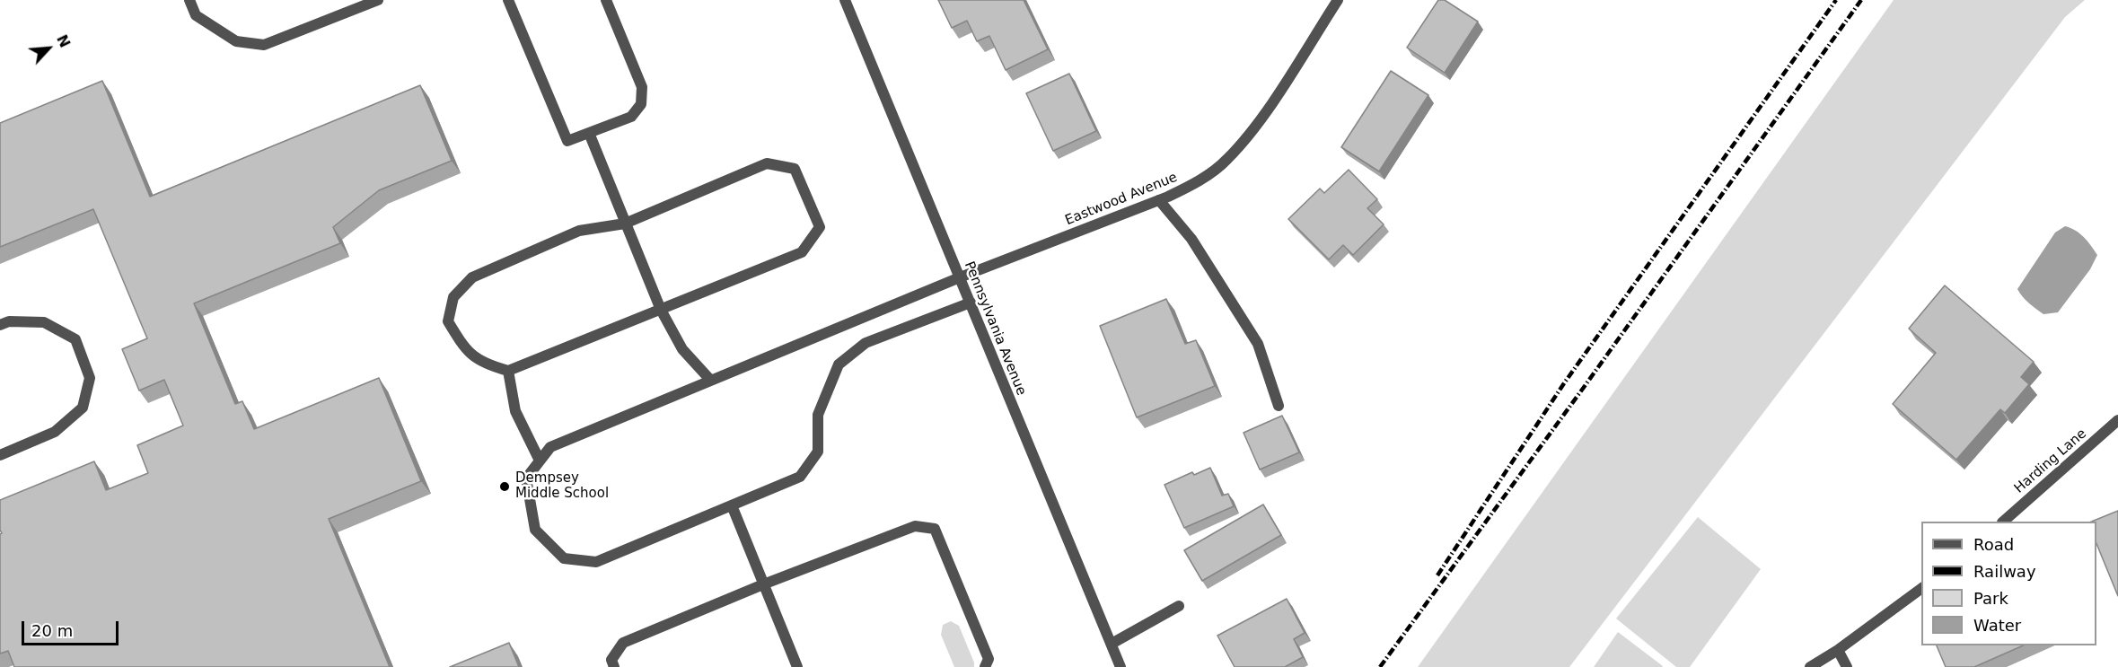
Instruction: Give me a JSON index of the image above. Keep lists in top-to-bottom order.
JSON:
{
  "streets": {
    "street": ["Eastwood Avenue", "Pennsylvania Avenue", "Harding Lane"]
  },
  "crossings": [
    ["Eastwood Avenue", "Pennsylvania Avenue"]
  ],
  "places": ["Dempsey Middle School"],
  "legend": [
    "Road",
    "Railway",
    "Park",
    "Water"
  ],
  "scale_bar": "20 m",
  "north": "top right"
}
